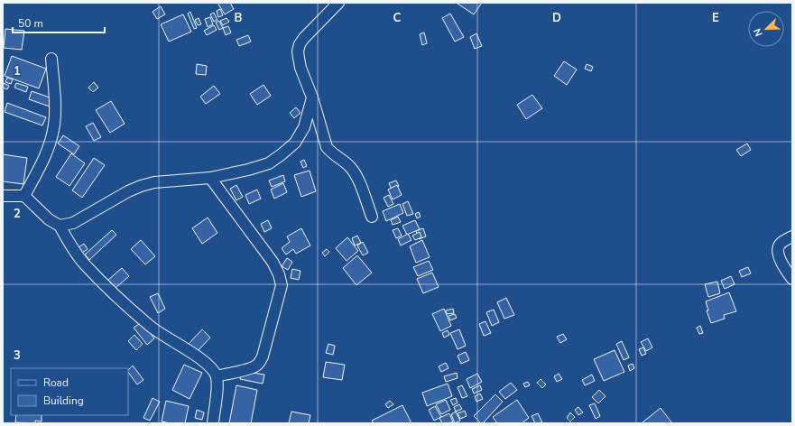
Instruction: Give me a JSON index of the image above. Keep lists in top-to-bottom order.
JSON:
{
  "legend": ["Road", "Building"],
  "scale_bar": "50 m",
  "north": "bottom left",
  "grid": {
    "columns": [
      "B",
      "C",
      "D",
      "E"
    ],
    "rows": ["1", "2", "3"]
  }
}
